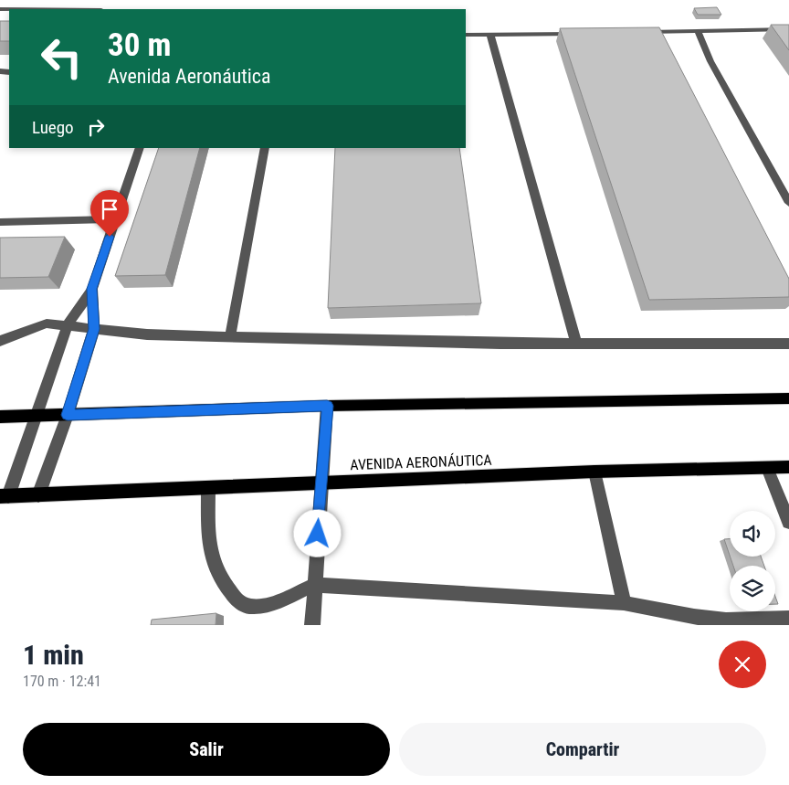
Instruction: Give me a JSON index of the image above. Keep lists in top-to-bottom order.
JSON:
{
  "streets": {
    "main road": ["AVENIDA AERONÁUTICA"]
  },
  "page": {
    "turn": ["30 m", "Avenida Aeronáutica"],
    "then": "Luego",
    "heading": ["1 min", "170 m · 12:41"],
    "buttons": ["Salir", "Compartir"]
  }
}
